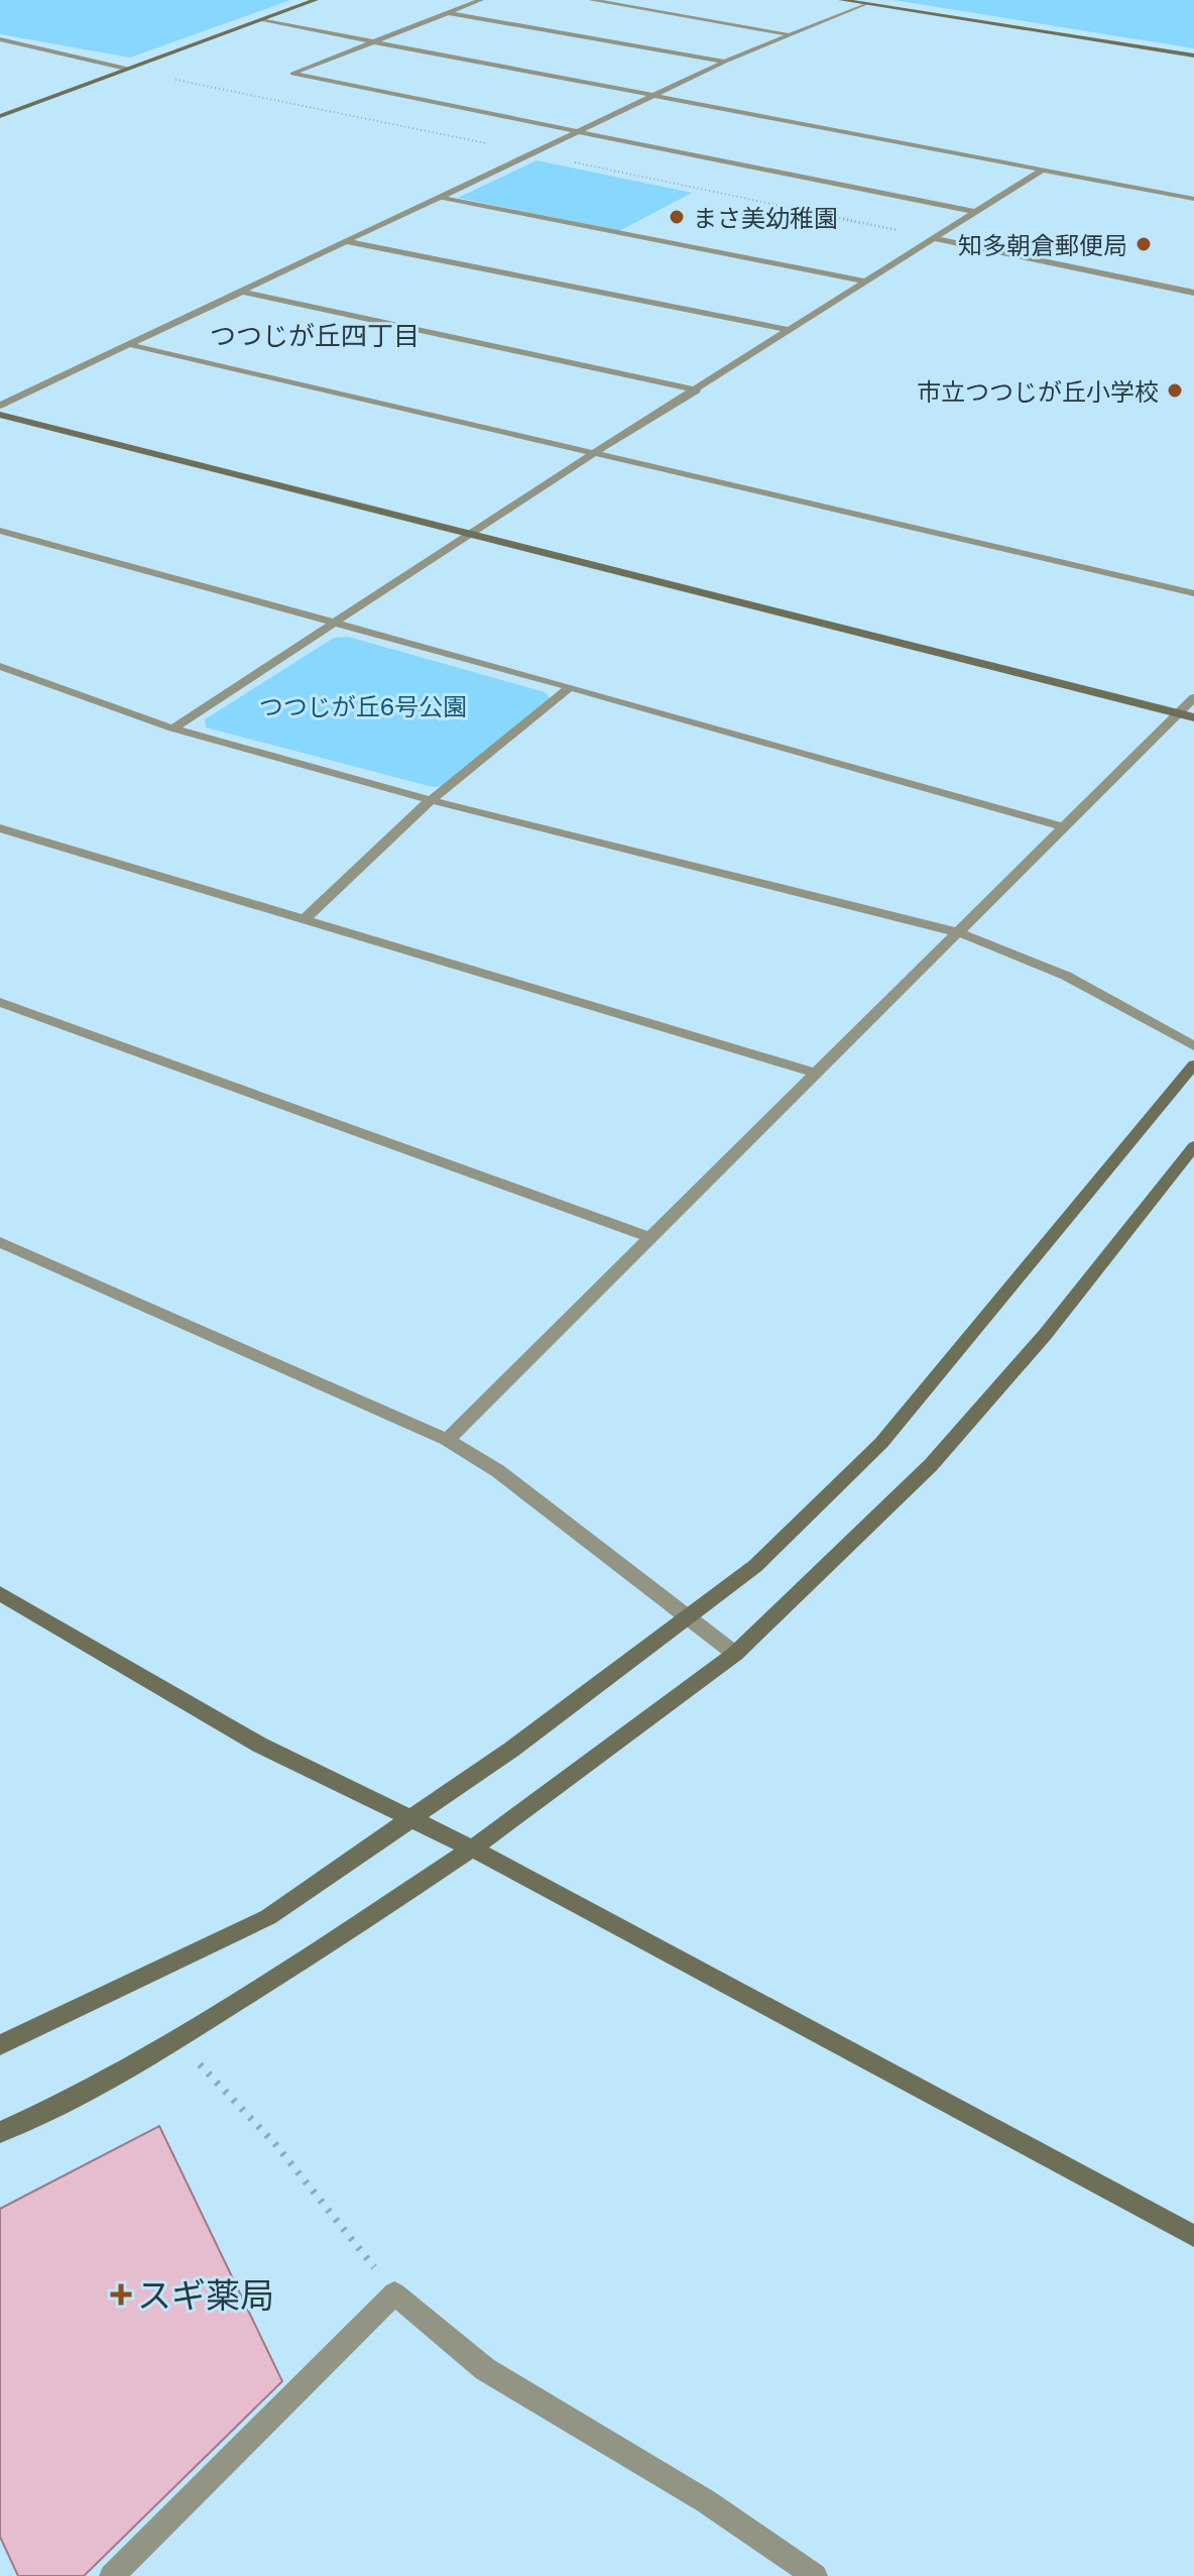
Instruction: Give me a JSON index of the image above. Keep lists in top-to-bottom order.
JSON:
{
  "districts": ["つつじが丘四丁目"],
  "parks": ["つつじが丘6号公園"],
  "places": {
    "other": ["まさ美幼稚園", "知多朝倉郵便局", "市立つつじが丘小学校"],
    "health": ["スギ薬局"]
  }
}
